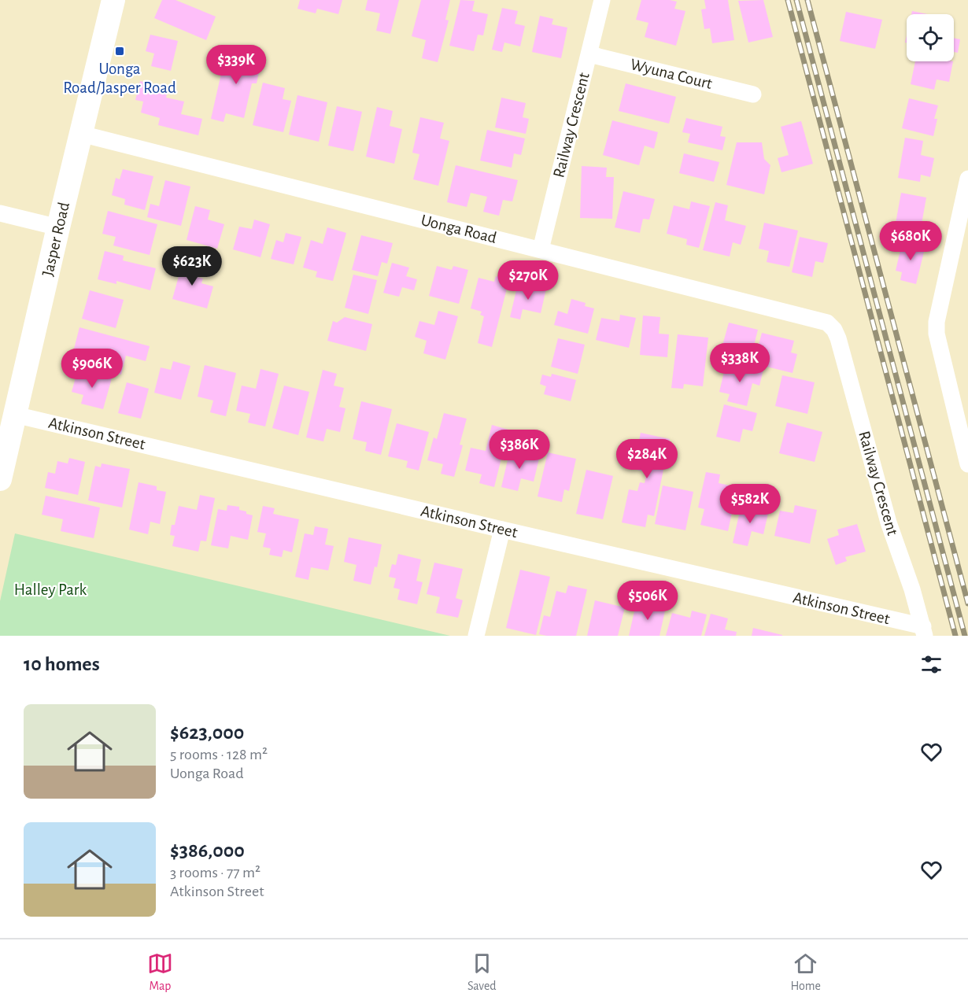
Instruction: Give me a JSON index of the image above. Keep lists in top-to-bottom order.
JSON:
{
  "streets": {
    "main road": ["Jasper Road"],
    "street": [
      "Wyuna Court",
      "Railway Crescent",
      "Uonga Road",
      "Atkinson Street"
    ]
  },
  "crossings": [
    ["Wyuna Court", "Railway Crescent"],
    ["Railway Crescent", "Uonga Road"],
    ["Railway Crescent", "Atkinson Street"],
    ["Uonga Road", "Jasper Road"],
    ["Jasper Road", "Atkinson Street"]
  ],
  "parks": ["Halley Park"],
  "places": {
    "transit": ["Uonga Road/Jasper Road"]
  },
  "page": {
    "price": [
      "$339K",
      "$680K",
      "$623K",
      "$270K",
      "$338K",
      "$906K",
      "$386K",
      "$284K",
      "$582K",
      "$506K"
    ],
    "heading": "10 homes",
    "list": [
      {
        "name": "$623,000",
        "note": "5 rooms · 128 m² · Uonga Road"
      },
      {
        "name": "$386,000",
        "note": "3 rooms · 77 m² · Atkinson Street"
      }
    ],
    "tabs": ["Map", "Saved", "Home"]
  }
}
